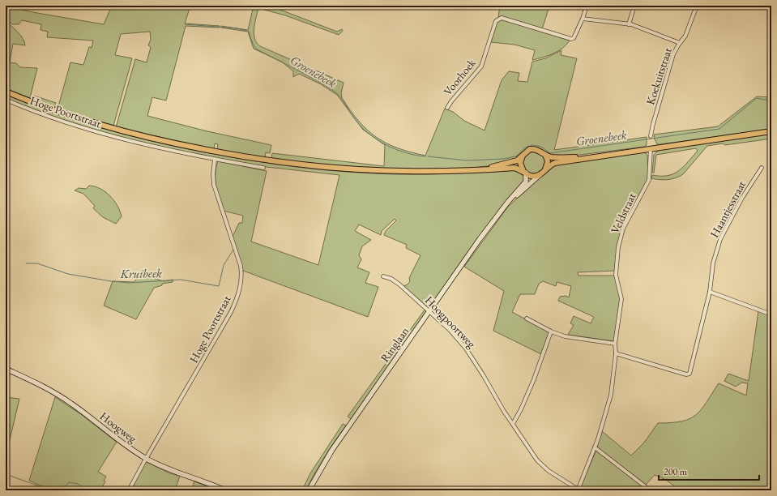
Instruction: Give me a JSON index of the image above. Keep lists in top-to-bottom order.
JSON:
{
  "streets": {
    "main road": ["Ringlaan", "Hoogweg"],
    "street": [
      "Koekuitstraat",
      "Voorhoek",
      "Hoge Poortstraat",
      "Haantjesstraat",
      "Veldstraat",
      "Hoogpoortweg"
    ]
  },
  "crossings": [
    ["Hoge Poortstraat", "Hoogweg"],
    ["Veldstraat", "Hoogpoortweg"],
    ["Hoogpoortweg", "Ringlaan"]
  ],
  "water": ["Groenebeek", "Kruibeek"],
  "scale_bar": "200 m"
}
